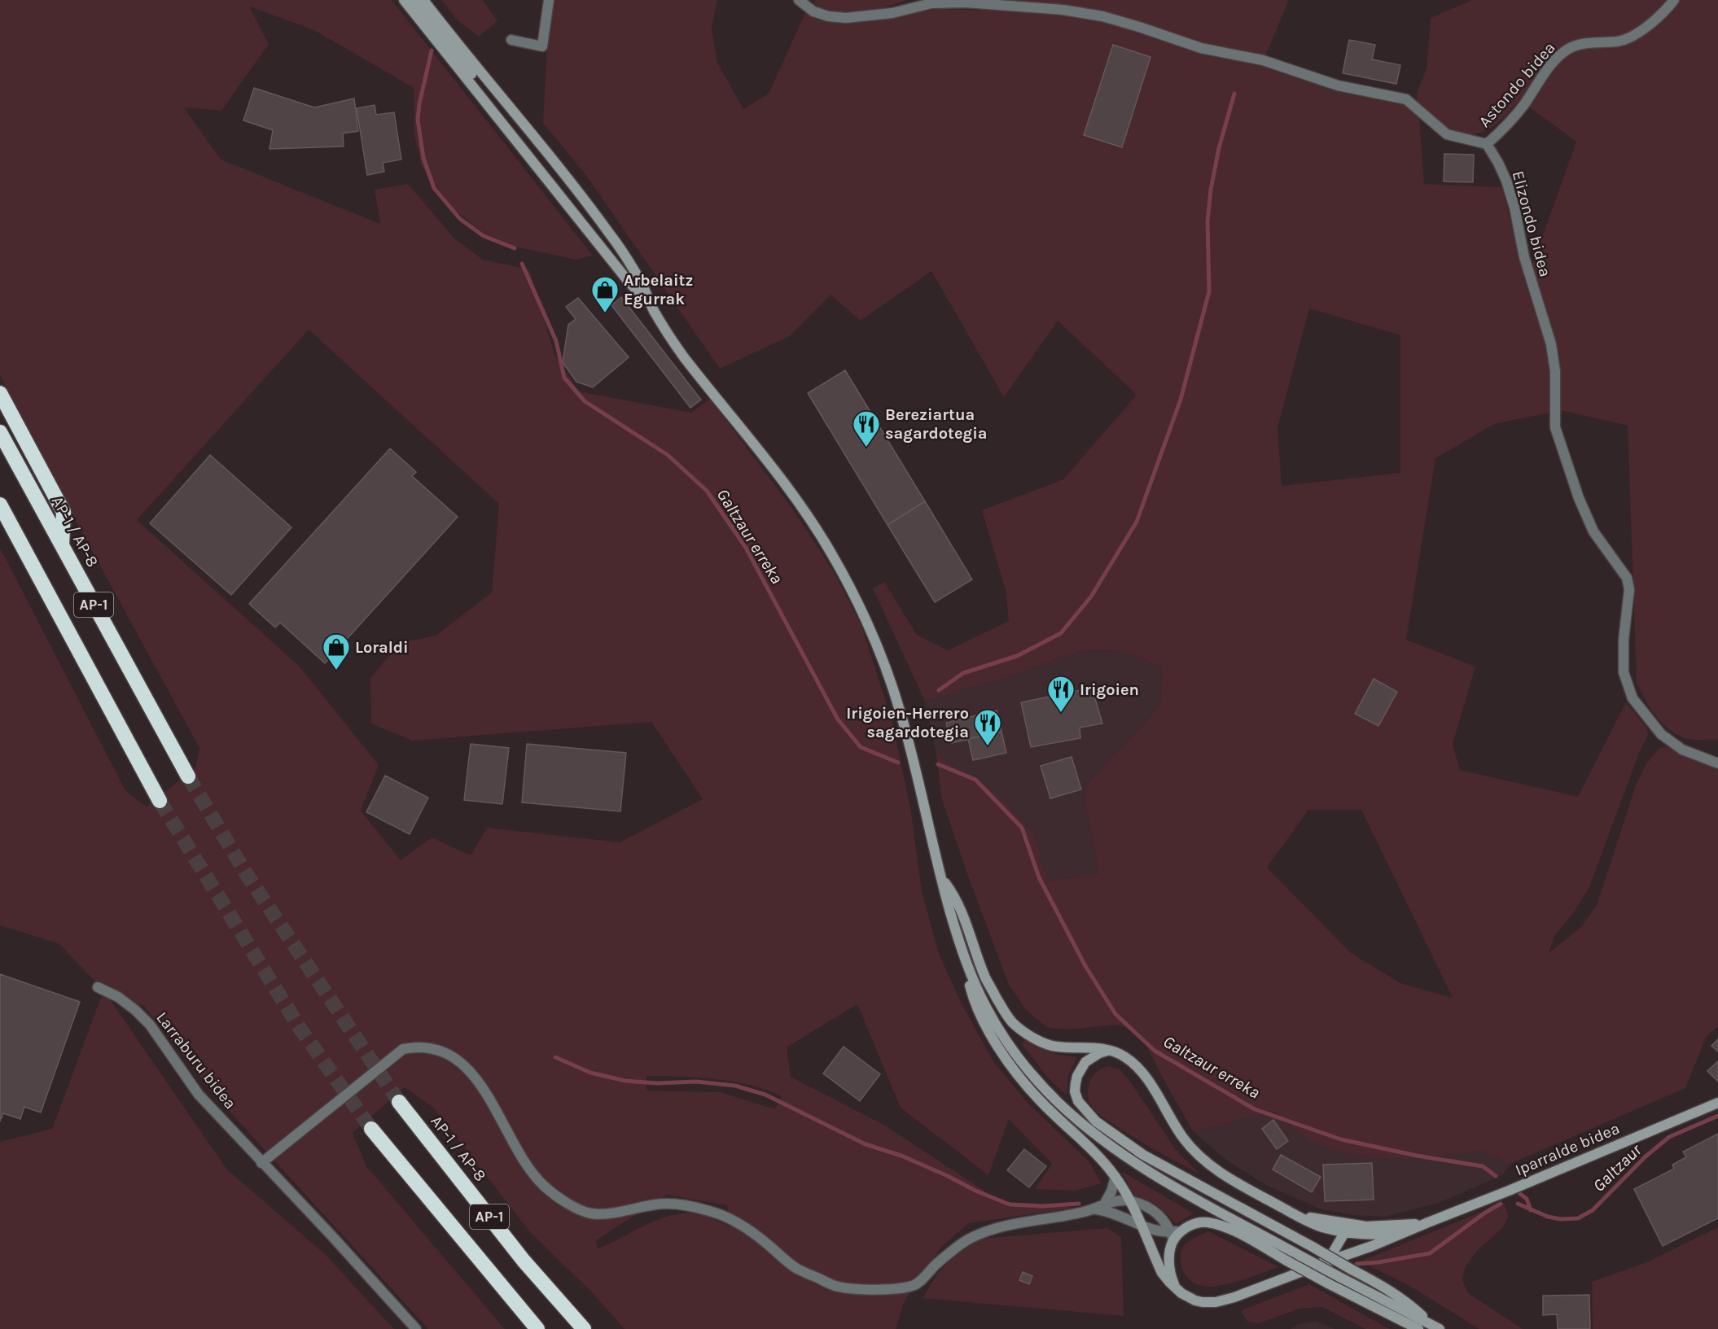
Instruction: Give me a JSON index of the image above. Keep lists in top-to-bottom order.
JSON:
{
  "streets": {
    "highway": ["AP-1 / AP-8", "AP-1"],
    "street": [
      "Astondo bidea",
      "Elizondo bidea",
      "Larraburu bidea",
      "Iparralde bidea"
    ]
  },
  "crossings": [
    ["Astondo bidea", "Elizondo bidea"]
  ],
  "water": ["Galtzaur erreka", "Galtzaur"],
  "places": {
    "shop": ["Arbelaitz Egurrak", "Loraldi"],
    "restaurant": ["Bereziartua sagardotegia", "Irigoien", "Irigoien-Herrero sagardotegia"]
  }
}
